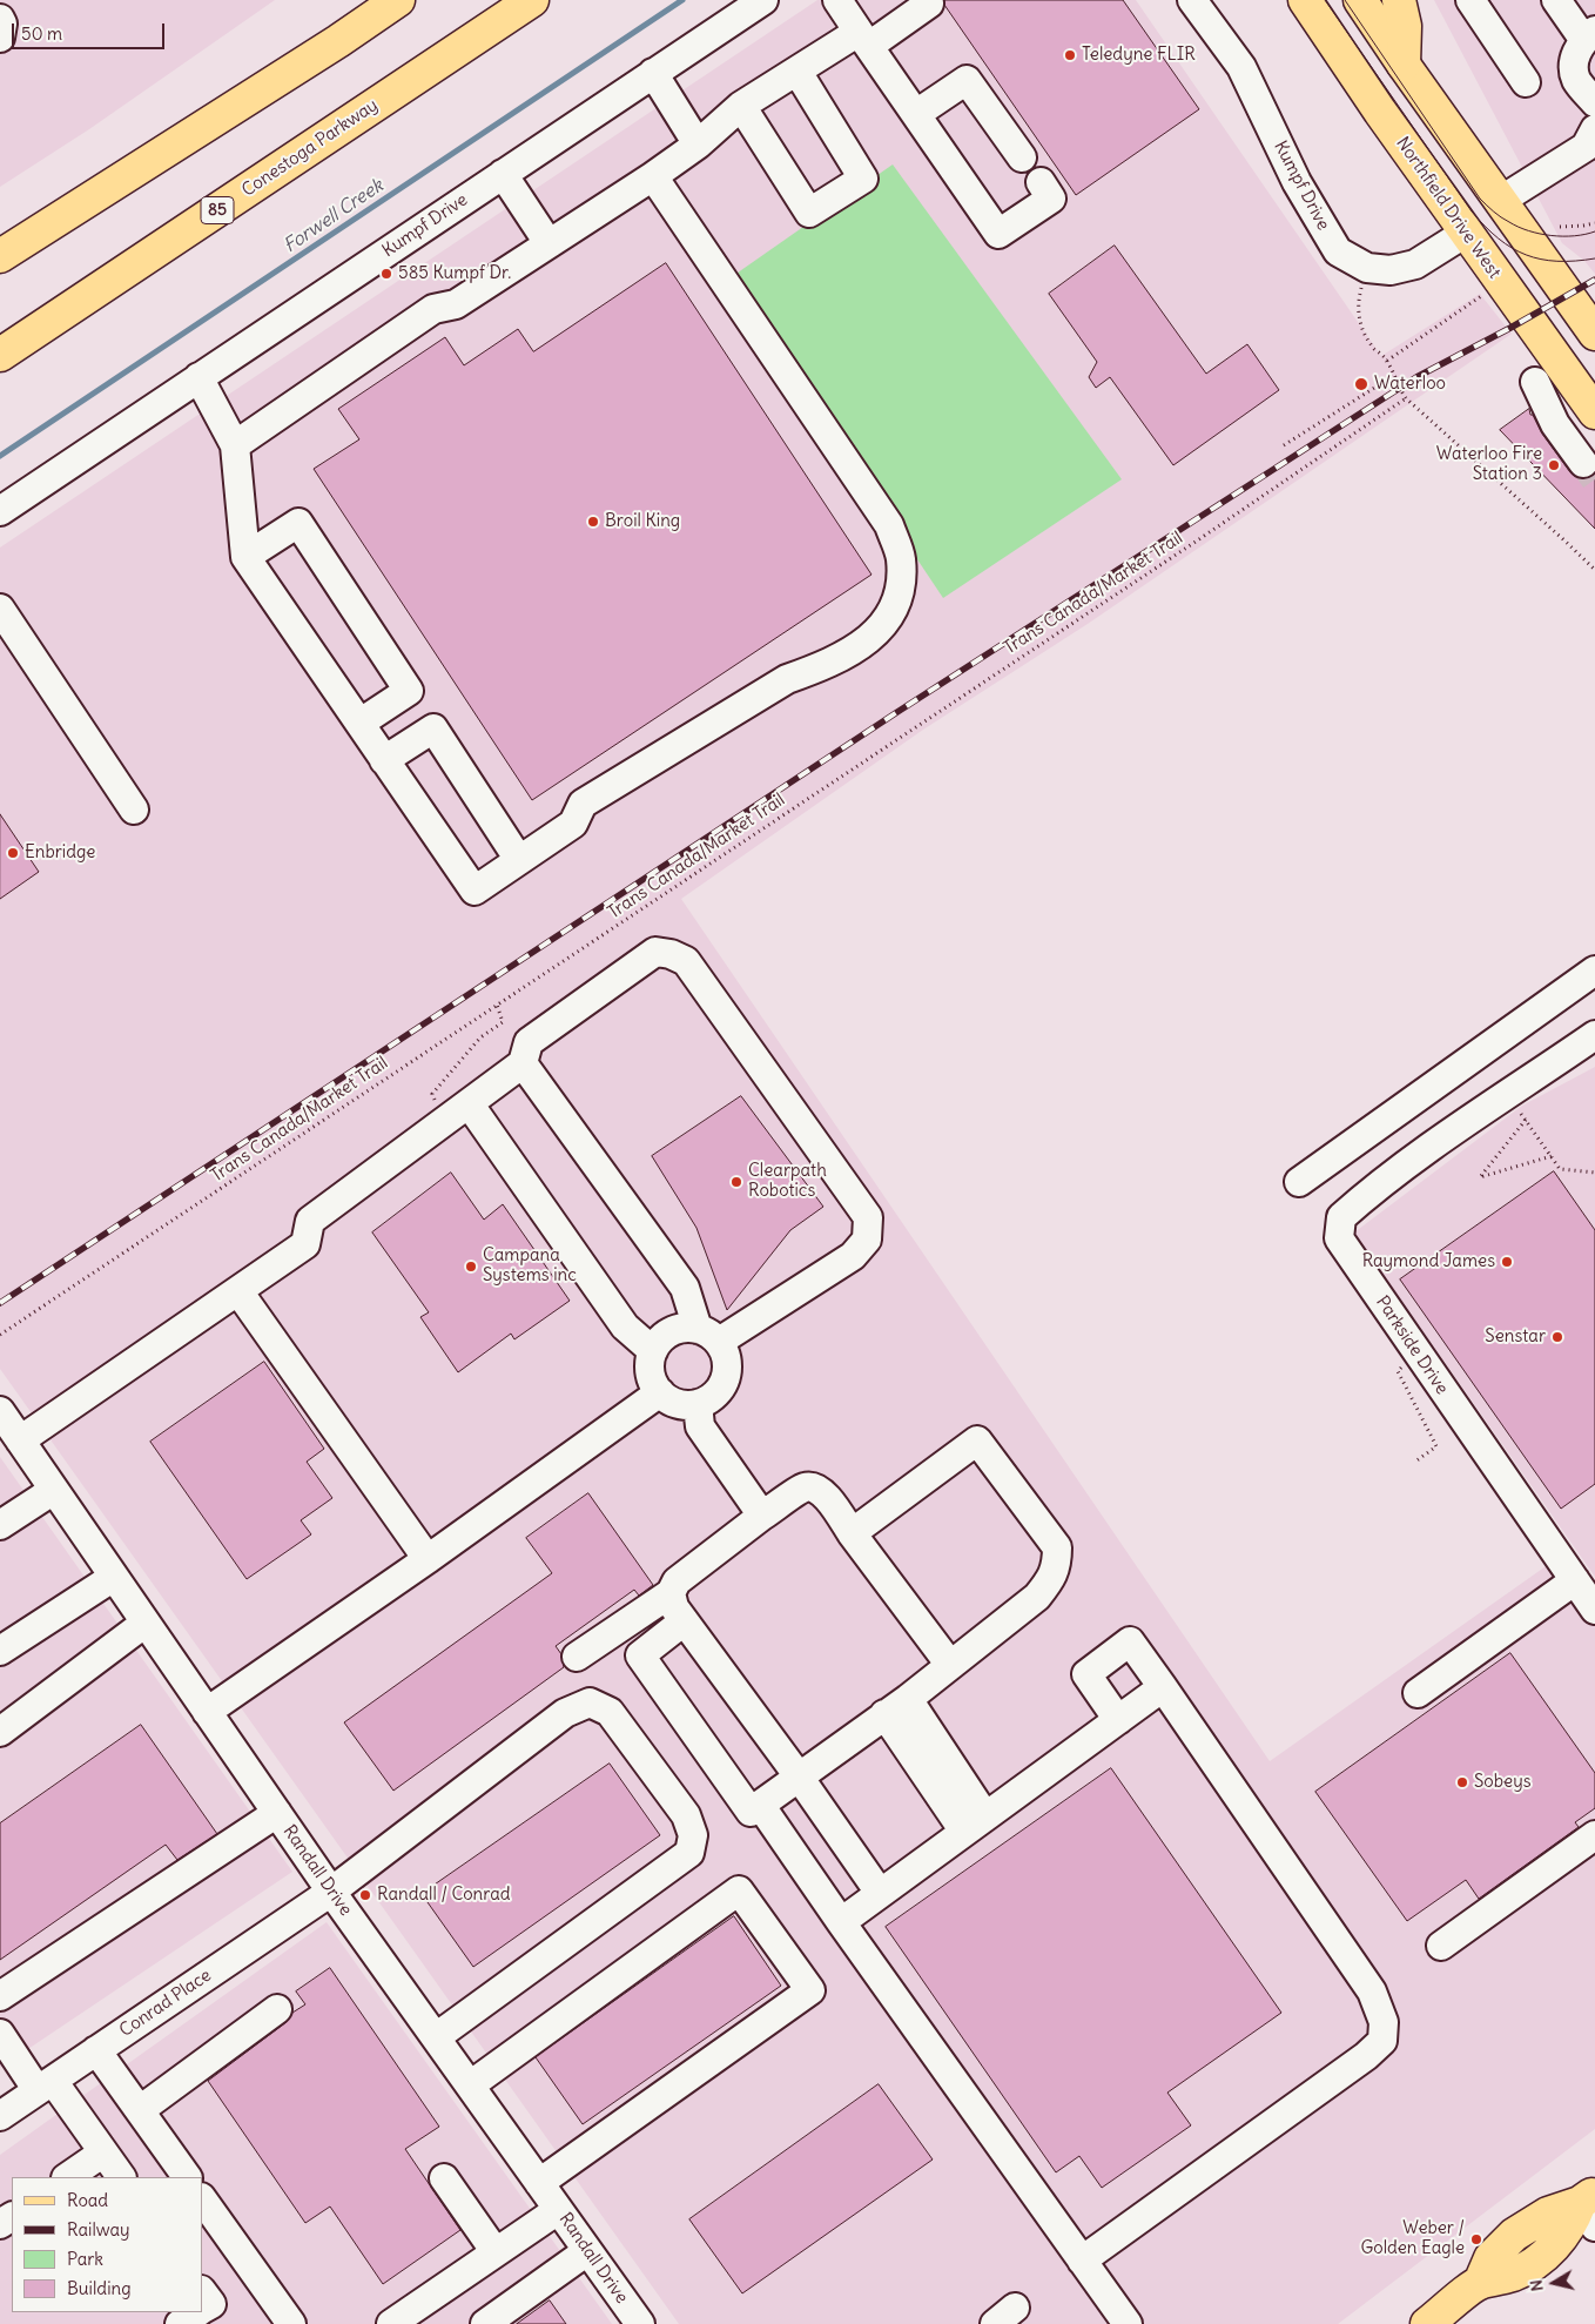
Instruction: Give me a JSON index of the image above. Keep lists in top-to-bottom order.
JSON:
{
  "streets": {
    "main road": ["Conestoga Parkway", "Northfield Drive West", "85"],
    "street": [
      "Kumpf Drive",
      "Parkside Drive",
      "Randall Drive",
      "Conrad Place"
    ],
    "path": ["Trans Canada/Market Trail"]
  },
  "crossings": [
    ["Kumpf Drive", "Northfield Drive West"],
    ["Randall Drive", "Conrad Place"]
  ],
  "water": ["Forwell Creek"],
  "places": [
    "Teledyne FLIR",
    "585 Kumpf Dr.",
    "Waterloo",
    "Waterloo Fire Station 3",
    "Broil King",
    "Enbridge",
    "Clearpath Robotics",
    "Raymond James",
    "Campana Systems inc",
    "Senstar",
    "Sobeys",
    "Randall / Conrad",
    "Weber / Golden Eagle"
  ],
  "legend": [
    "Road",
    "Railway",
    "Park",
    "Building"
  ],
  "scale_bar": "50 m",
  "north": "left"
}
